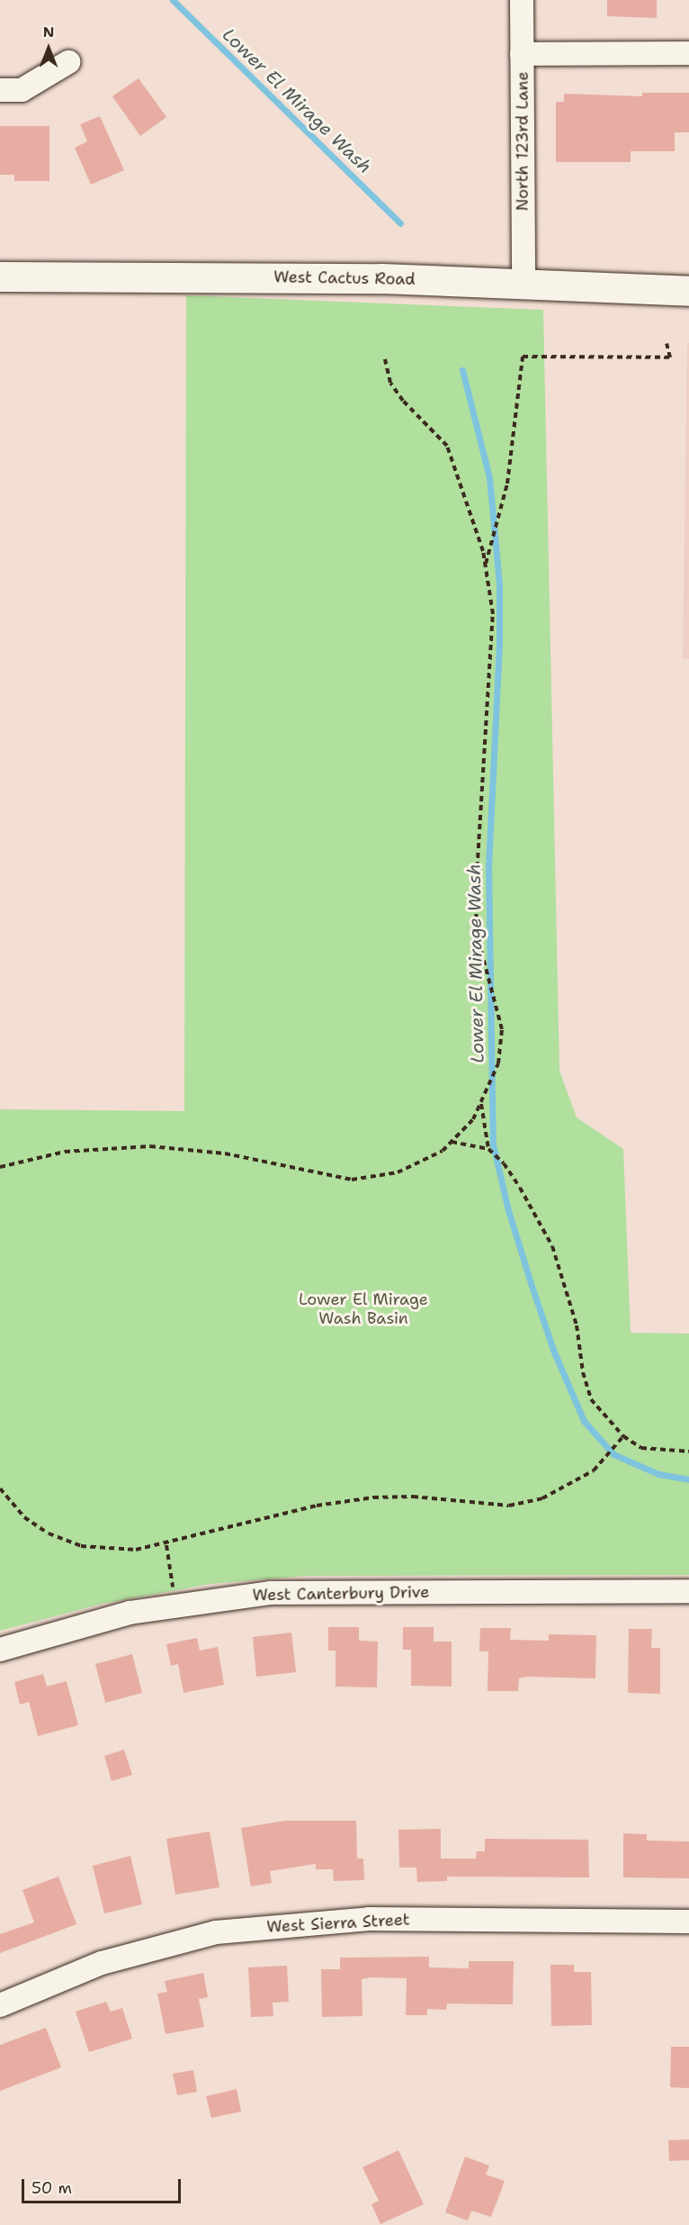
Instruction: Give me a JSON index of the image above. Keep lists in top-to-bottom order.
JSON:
{
  "streets": {
    "main road": ["West Cactus Road"],
    "street": ["North 123rd Lane", "West Canterbury Drive", "West Sierra Street"]
  },
  "crossings": [
    ["North 123rd Lane", "West Cactus Road"]
  ],
  "water": ["Lower El Mirage Wash"],
  "parks": ["Lower El Mirage Wash Basin"],
  "scale_bar": "50 m",
  "north": "top"
}
